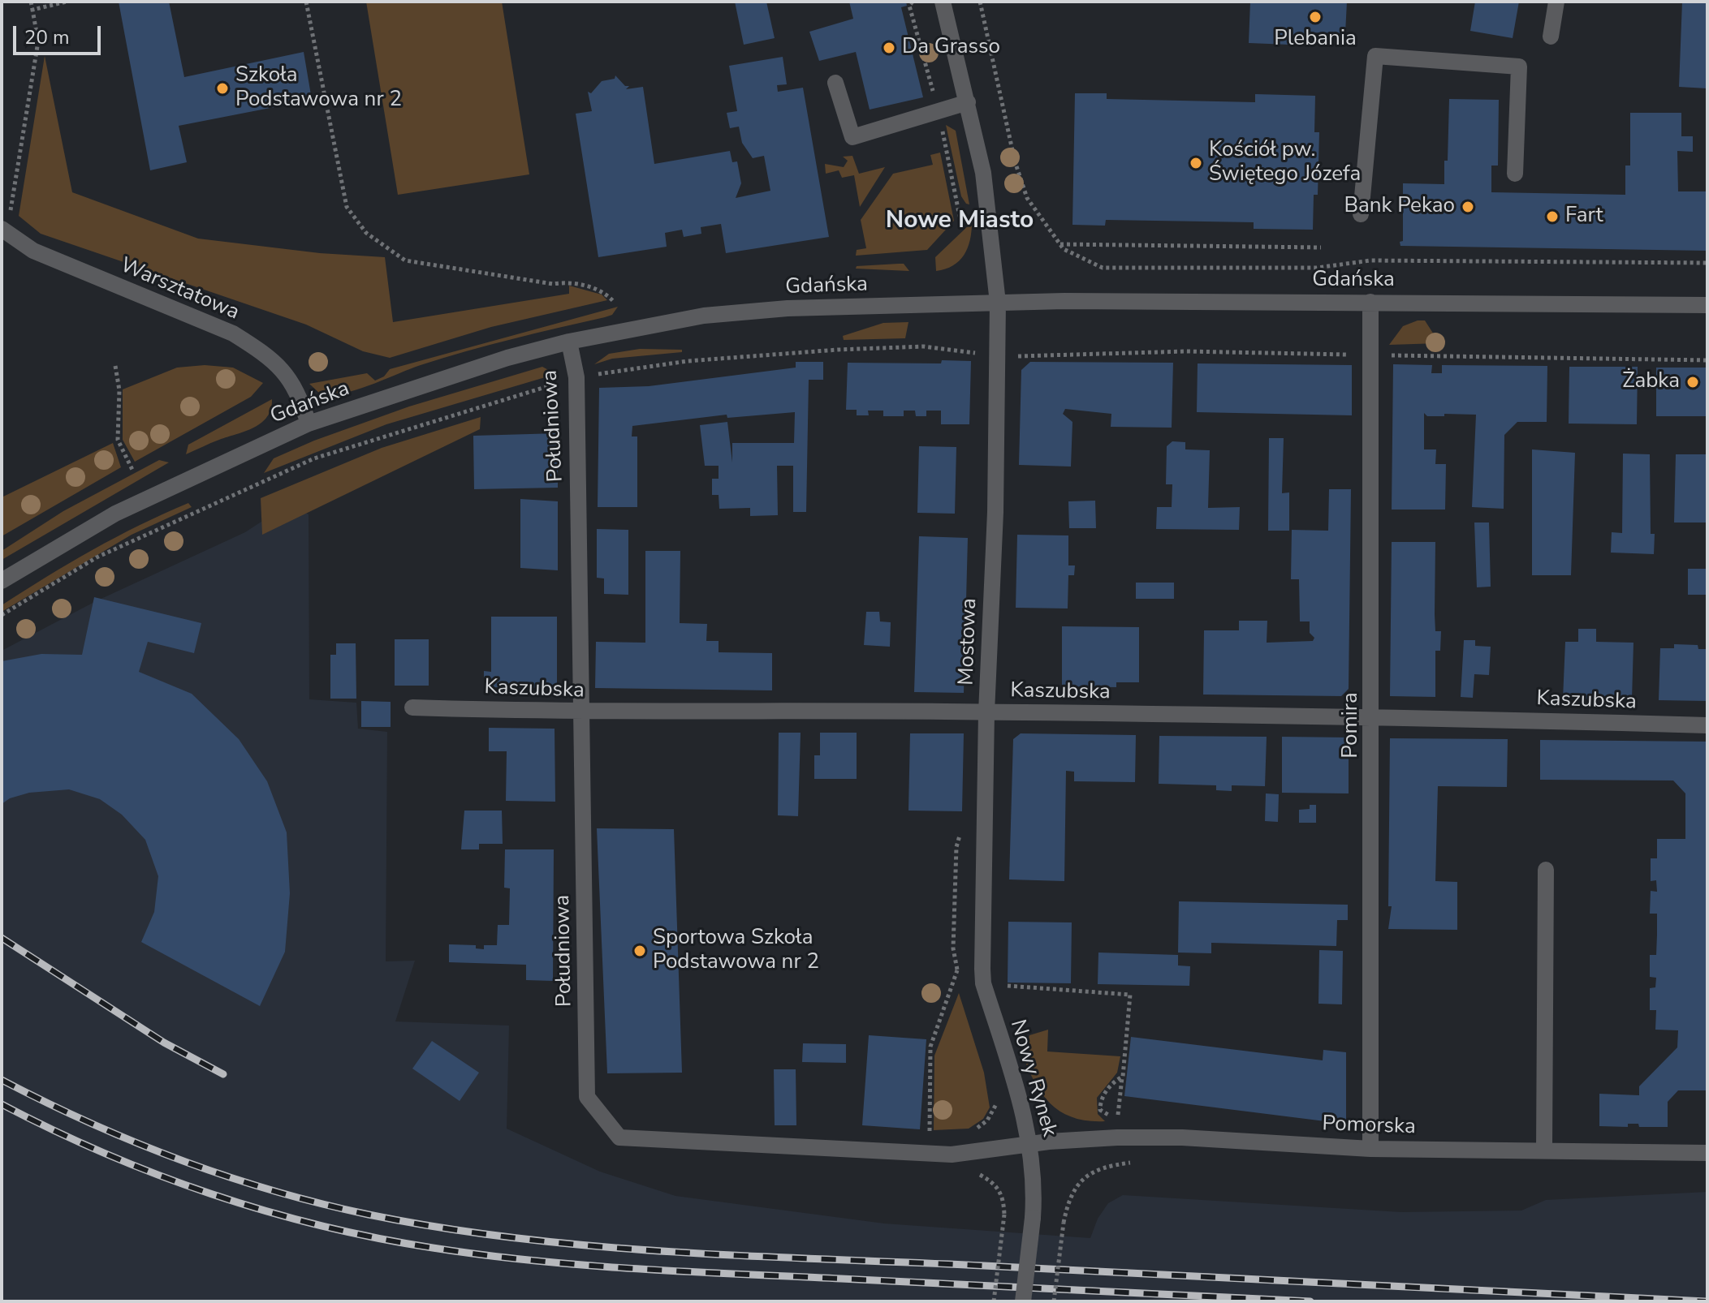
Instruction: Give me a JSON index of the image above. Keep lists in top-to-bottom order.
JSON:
{
  "streets": {
    "street": [
      "Gdańska",
      "Warsztatowa",
      "Południowa",
      "Mostowa",
      "Kaszubska",
      "Pomira",
      "Nowy Rynek",
      "Pomorska"
    ]
  },
  "crossings": [
    ["Gdańska", "Warsztatowa"],
    ["Gdańska", "Południowa"],
    ["Gdańska", "Mostowa"],
    ["Gdańska", "Pomira"],
    ["Południowa", "Kaszubska"],
    ["Południowa", "Nowy Rynek"],
    ["Południowa", "Pomorska"],
    ["Mostowa", "Kaszubska"],
    ["Mostowa", "Nowy Rynek"],
    ["Kaszubska", "Pomira"],
    ["Pomira", "Pomorska"],
    ["Nowy Rynek", "Pomorska"]
  ],
  "districts": ["Nowe Miasto"],
  "places": [
    "Plebania",
    "Da Grasso",
    "Szkoła Podstawowa nr 2",
    "Kościół pw. Świętego Józefa",
    "Bank Pekao",
    "Fart",
    "Żabka",
    "Sportowa Szkoła Podstawowa nr 2"
  ],
  "scale_bar": "20 m"
}
